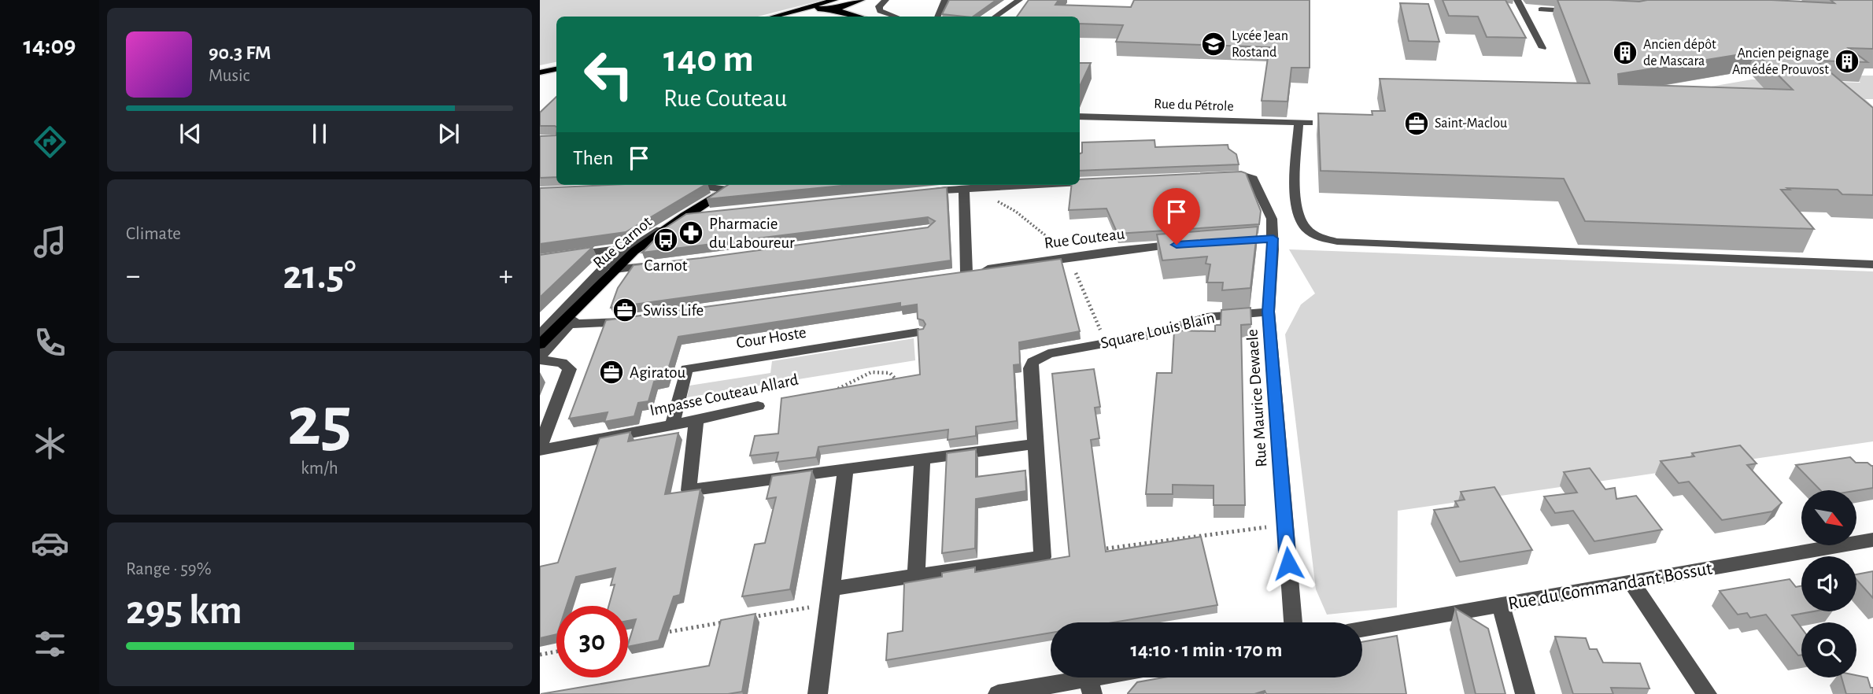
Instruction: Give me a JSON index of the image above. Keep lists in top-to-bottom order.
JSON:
{
  "streets": {
    "main road": ["Rue Carnot"],
    "street": [
      "Rue du Pétrole",
      "Rue Couteau",
      "Square Louis Blain",
      "Cour Hoste",
      "Impasse Couteau Allard",
      "Rue Maurice Dewaele",
      "Rue du Commandant Bossut"
    ]
  },
  "crossings": [
    ["Square Louis Blain", "Rue Maurice Dewaele"],
    ["Cour Hoste", "Impasse Couteau Allard"]
  ],
  "places": {
    "school or university": ["Lycée Jean Rostand"],
    "building": ["Ancien dépôt de Mascara", "Ancien peignage Amédée Prouvost"],
    "office": ["Saint-Maclou", "Swiss Life", "Agiratou"],
    "pharmacy": ["Pharmacie du Laboureur"],
    "bus stop": ["Carnot"]
  },
  "north": "bottom right",
  "page": {
    "tabs": "14:09",
    "turn": ["140 m", "Rue Couteau"],
    "song": ["90.3 FM", "Music"],
    "then": "Then",
    "tile": [
      "Climate",
      ["25", "km/h"],
      ["Range · 59%", "295 km"]
    ],
    "heat": ["−", "21.5°", "+"],
    "limit": "30",
    "trip": "14:10 · 1 min · 170 m"
  }
}
